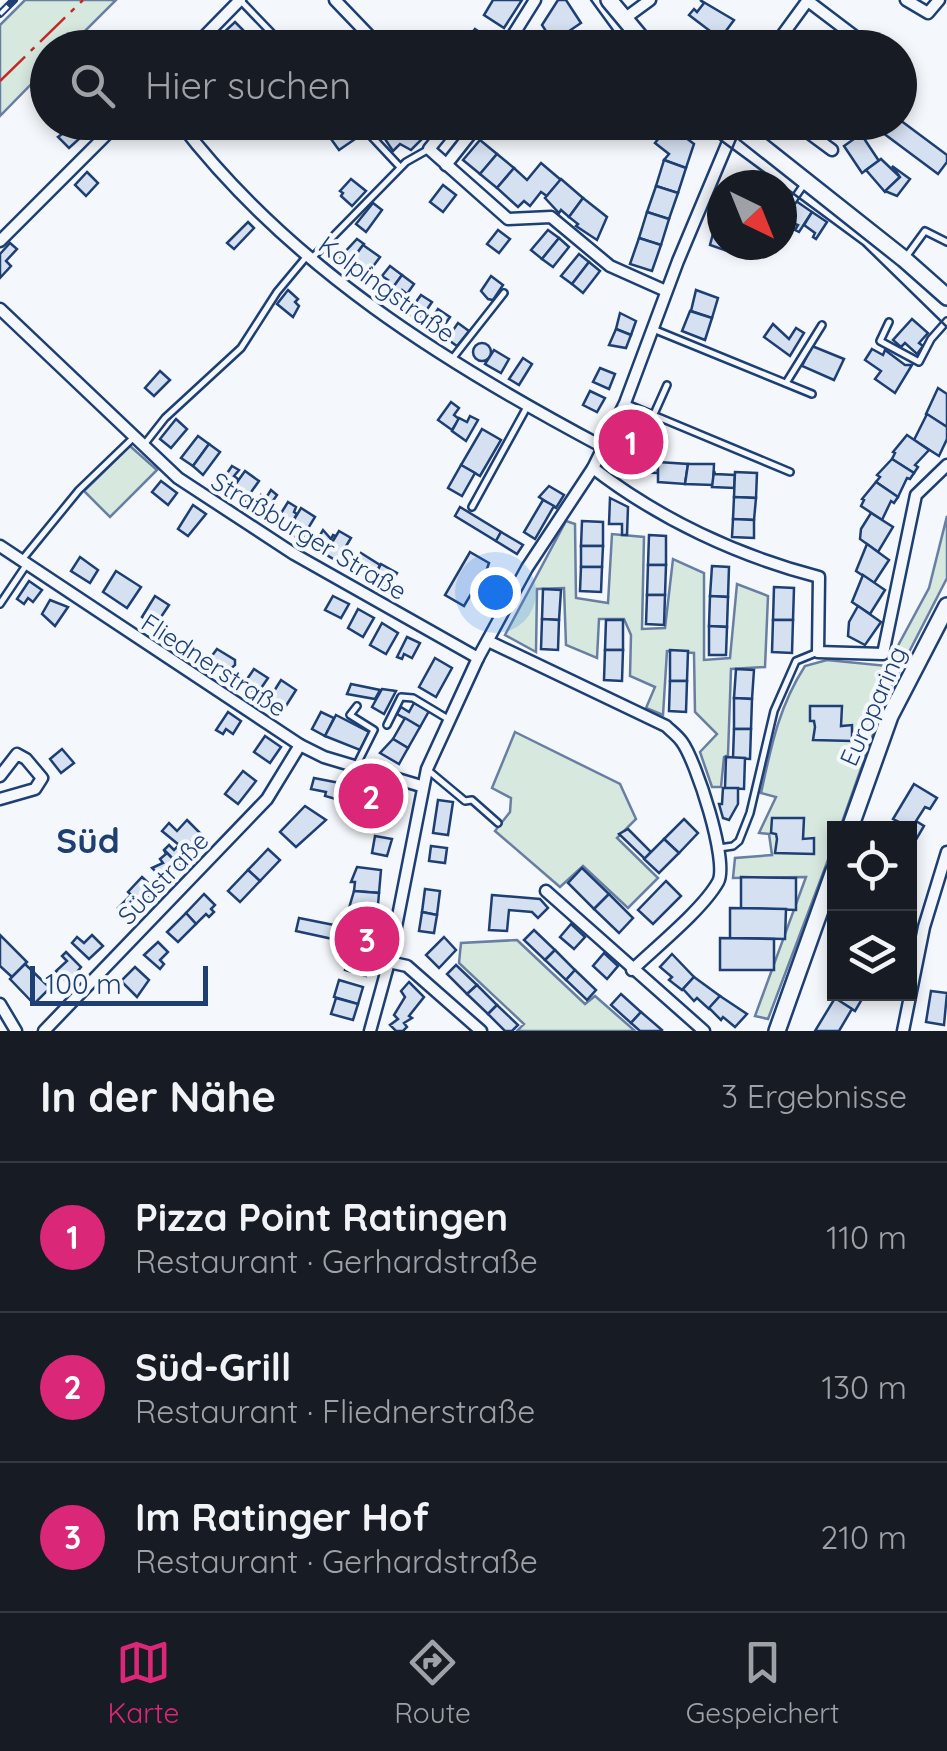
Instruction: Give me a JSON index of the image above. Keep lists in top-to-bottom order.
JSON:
{
  "streets": {
    "main road": ["Europaring"],
    "street": [
      "Kolpingstraße",
      "Straßburger Straße",
      "Fliednerstraße",
      "Südstraße"
    ]
  },
  "crossings": [
    ["Fliednerstraße", "Südstraße"]
  ],
  "districts": ["Süd"],
  "scale_bar": "100 m",
  "north": "bottom right",
  "page": {
    "search": "Hier suchen",
    "pins": ["1", "2", "3"],
    "scale": "100 m",
    "heading": ["In der Nähe", "3 Ergebnisse"],
    "list": [
      {
        "mark": "1",
        "name": "Pizza Point Ratingen",
        "note": "Restaurant · Gerhardstraße",
        "value": "110 m"
      },
      {
        "mark": "2",
        "name": "Süd-Grill",
        "note": "Restaurant · Fliednerstraße",
        "value": "130 m"
      },
      {
        "mark": "3",
        "name": "Im Ratinger Hof",
        "note": "Restaurant · Gerhardstraße",
        "value": "210 m"
      }
    ],
    "nav": ["Karte", "Route", "Gespeichert"]
  }
}
